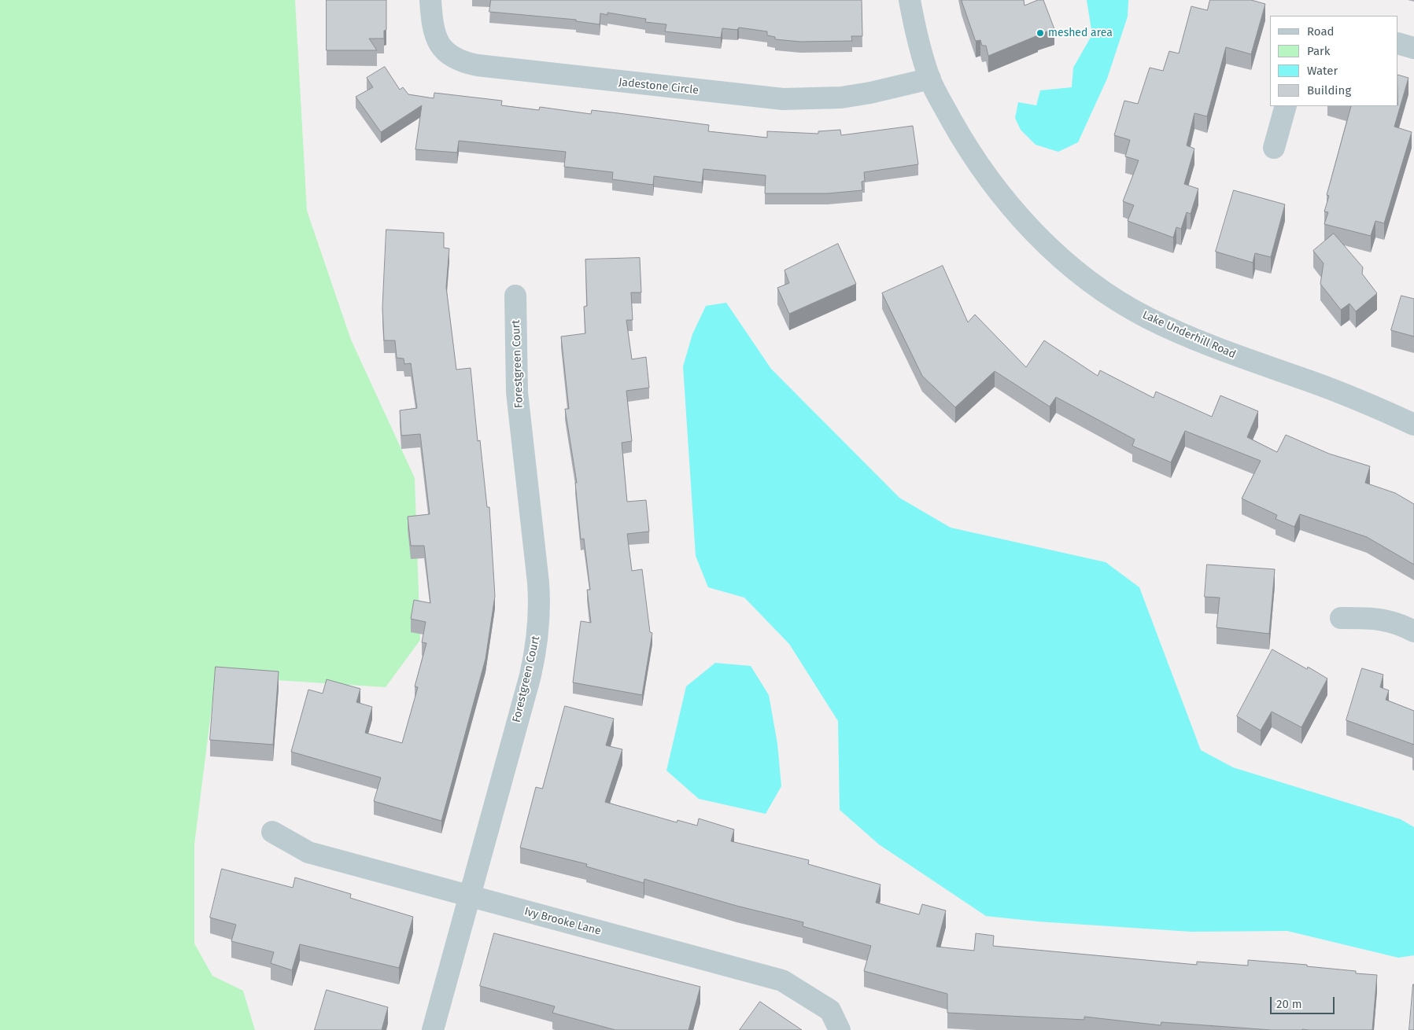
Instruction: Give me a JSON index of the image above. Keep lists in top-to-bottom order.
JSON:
{
  "streets": {
    "street": [
      "Jadestone Circle",
      "Lake Underhill Road",
      "Forestgreen Court",
      "Ivy Brooke Lane"
    ]
  },
  "crossings": [
    ["Jadestone Circle", "Lake Underhill Road"],
    ["Forestgreen Court", "Ivy Brooke Lane"]
  ],
  "places": ["meshed area"],
  "legend": [
    "Road",
    "Park",
    "Water",
    "Building"
  ],
  "scale_bar": "20 m"
}
